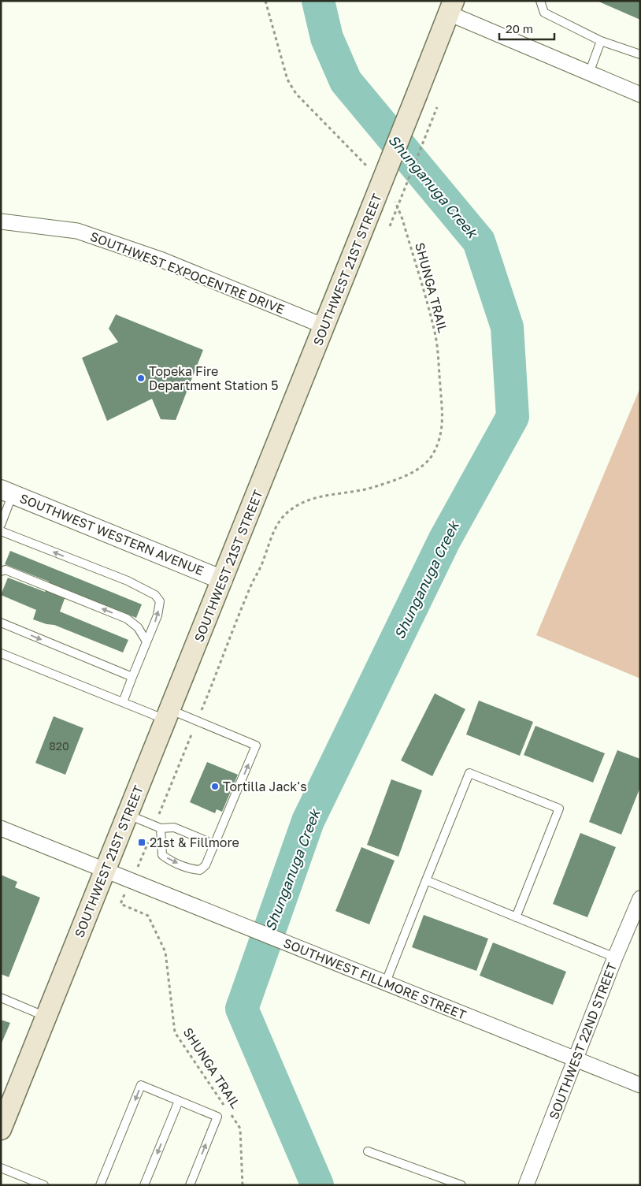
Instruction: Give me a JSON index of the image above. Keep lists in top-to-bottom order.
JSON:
{
  "streets": {
    "main road": ["SOUTHWEST 21ST STREET"],
    "street": [
      "SOUTHWEST EXPOCENTRE DRIVE",
      "SOUTHWEST WESTERN AVENUE",
      "SOUTHWEST FILLMORE STREET",
      "SOUTHWEST 22ND STREET"
    ],
    "path": ["SHUNGA TRAIL"]
  },
  "crossings": [
    ["SOUTHWEST 21ST STREET", "SOUTHWEST EXPOCENTRE DRIVE"],
    ["SOUTHWEST 21ST STREET", "SOUTHWEST WESTERN AVENUE"],
    ["SOUTHWEST 21ST STREET", "SOUTHWEST FILLMORE STREET"],
    ["SOUTHWEST FILLMORE STREET", "SOUTHWEST 22ND STREET"]
  ],
  "water": ["Shunganuga Creek"],
  "places": {
    "other": ["Topeka Fire Department Station 5", "Tortilla Jack's"],
    "transit": ["21st & Fillmore"]
  },
  "house_numbers": ["820"],
  "scale_bar": "20 m"
}
